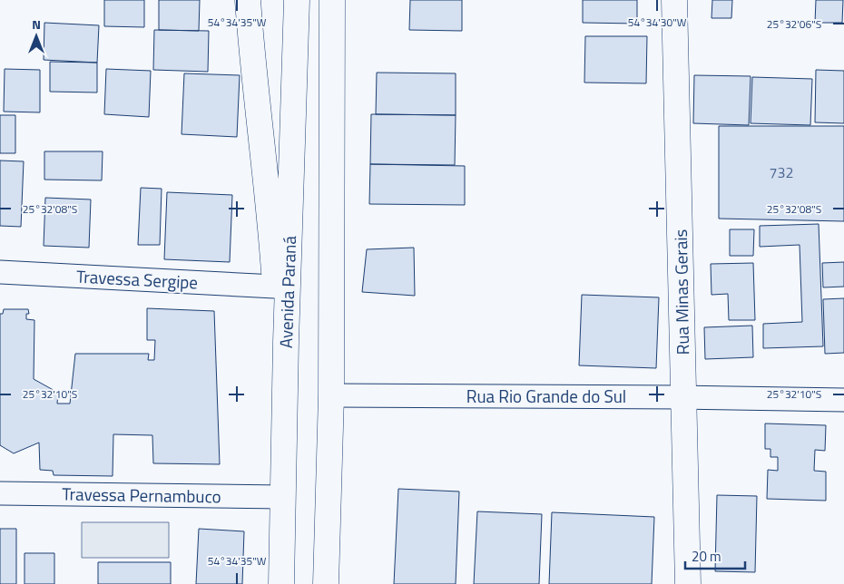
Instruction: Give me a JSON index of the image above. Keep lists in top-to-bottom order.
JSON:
{
  "streets": {
    "main road": ["Avenida Paraná", "Rua Minas Gerais"],
    "street": ["Travessa Sergipe", "Rua Rio Grande do Sul", "Travessa Pernambuco"]
  },
  "crossings": [
    ["Avenida Paraná", "Travessa Pernambuco"],
    ["Rua Minas Gerais", "Rua Rio Grande do Sul"]
  ],
  "house_numbers": ["732"],
  "scale_bar": "20 m",
  "north": "top",
  "coordinates": [
    "54°34'35\"W",
    "54°34'30\"W",
    "25°32'06\"S",
    "25°32'08\"S",
    "25°32'10\"S"
  ]
}
